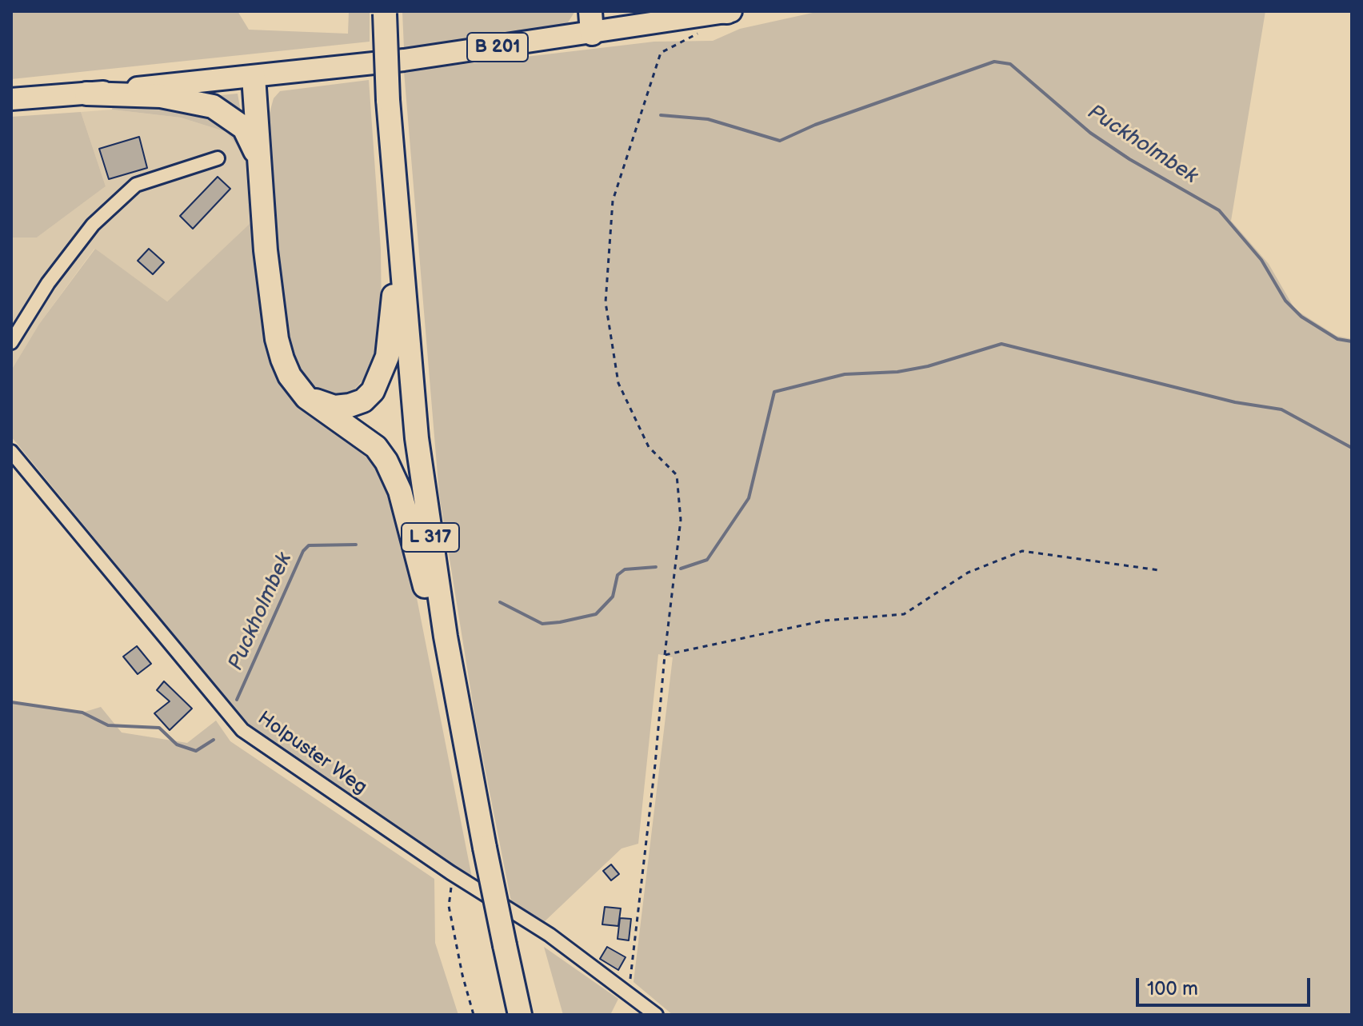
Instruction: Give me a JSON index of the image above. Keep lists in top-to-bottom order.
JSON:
{
  "streets": {
    "highway": ["L 317"],
    "main road": ["B 201"],
    "street": ["Holpuster Weg"]
  },
  "water": ["Puckholmbek"],
  "scale_bar": "100 m"
}
